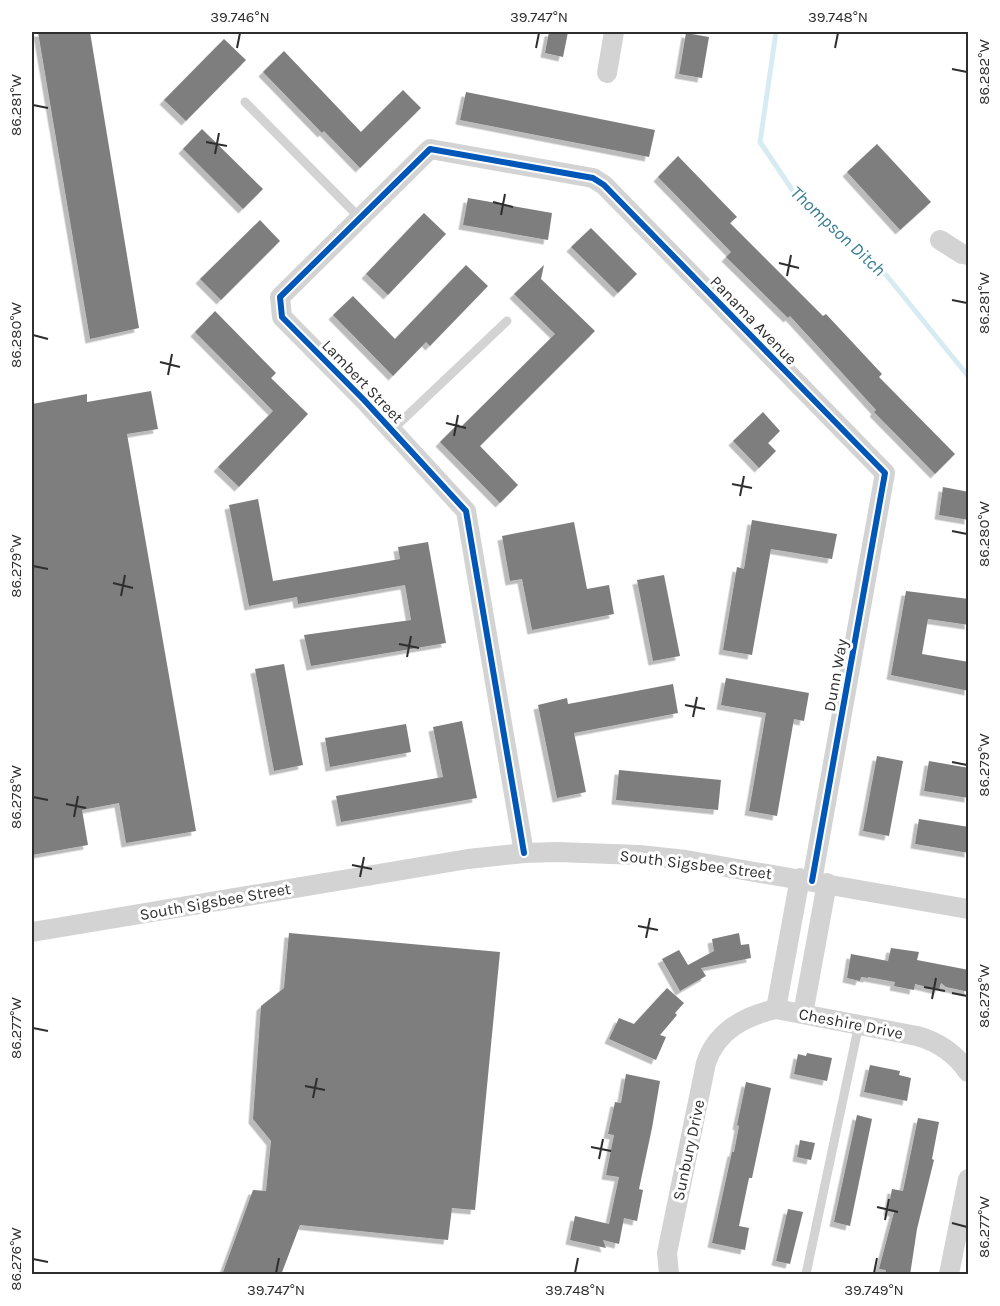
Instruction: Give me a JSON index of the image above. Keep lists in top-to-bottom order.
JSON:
{
  "streets": {
    "street": [
      "Panama Avenue",
      "Lambert Street",
      "Dunn Way",
      "South Sigsbee Street",
      "Cheshire Drive",
      "Sunbury Drive"
    ]
  },
  "crossings": [
    ["Panama Avenue", "Lambert Street"],
    ["Panama Avenue", "Dunn Way"],
    ["Lambert Street", "South Sigsbee Street"],
    ["Dunn Way", "South Sigsbee Street"],
    ["Cheshire Drive", "Sunbury Drive"]
  ],
  "water": ["Thompson Ditch"],
  "coordinates": [
    "39.746°N",
    "39.747°N",
    "39.748°N",
    "86.282°W",
    "86.281°W",
    "86.280°W",
    "86.279°W",
    "86.278°W",
    "86.277°W",
    "86.276°W",
    "39.749°N"
  ]
}
